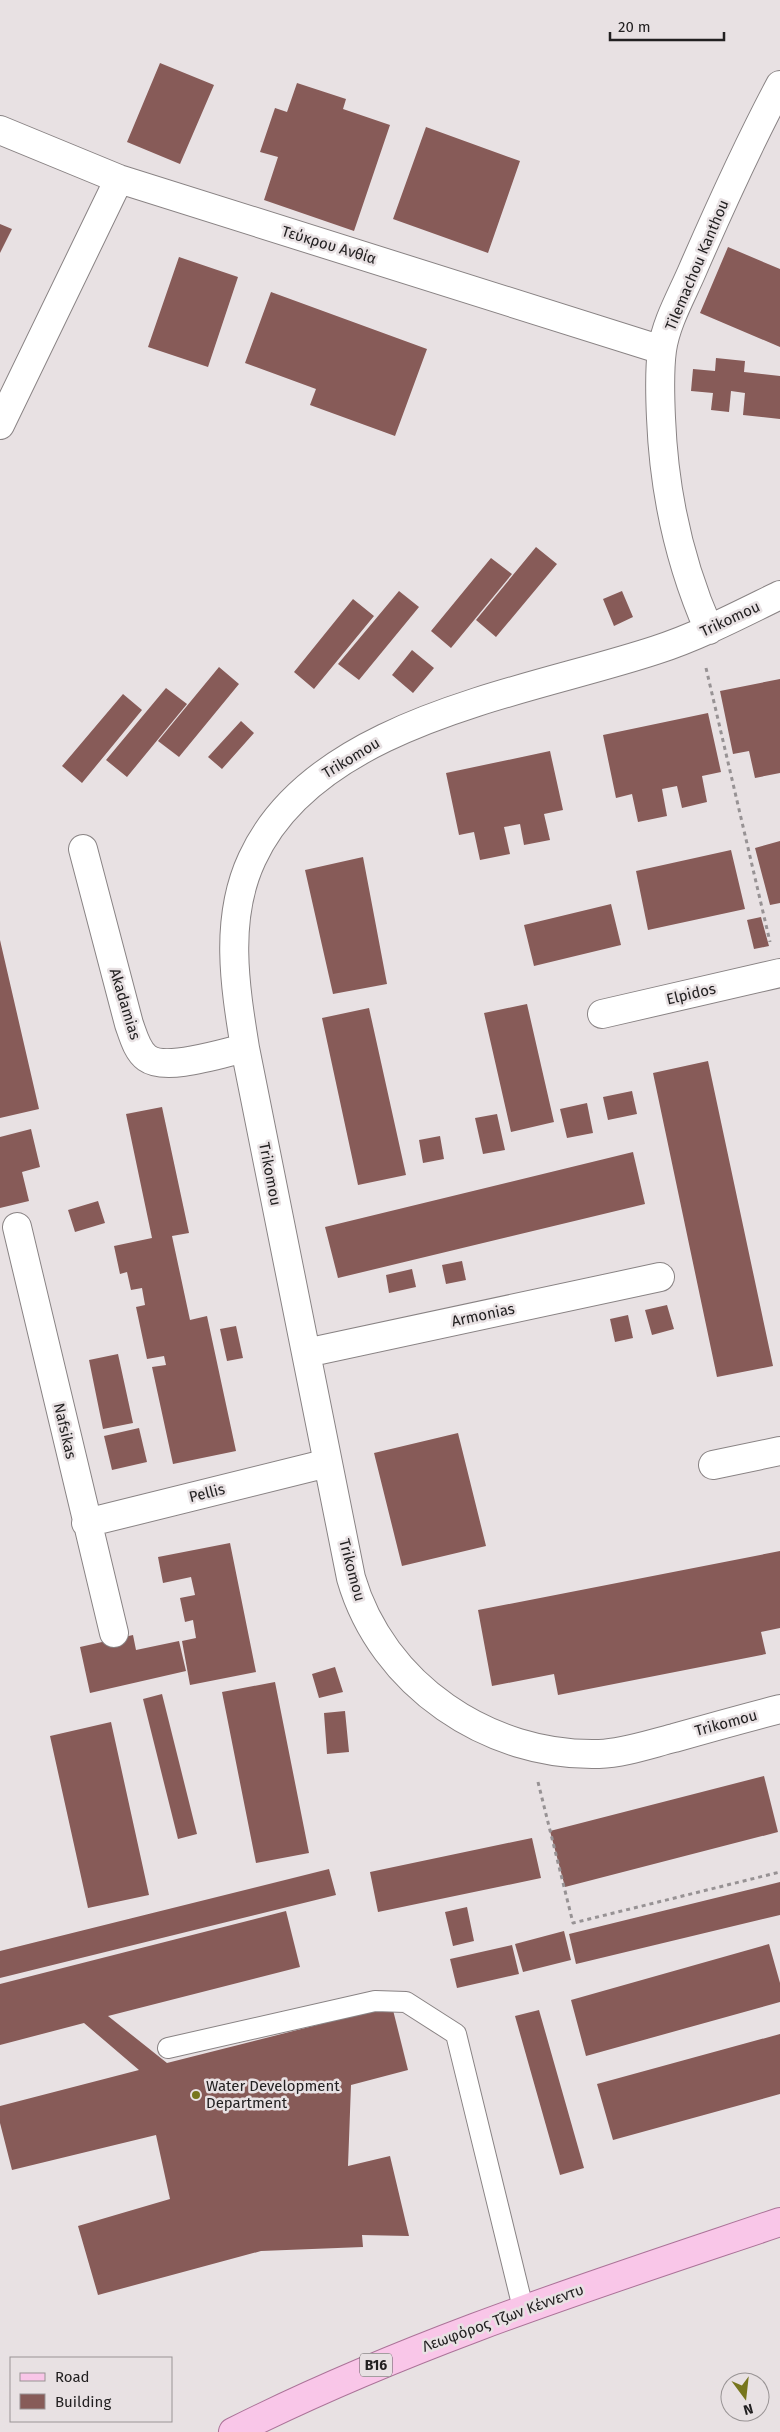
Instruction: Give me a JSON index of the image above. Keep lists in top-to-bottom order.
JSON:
{
  "streets": {
    "main road": ["Λεωφόρος Τζων Κέννεντυ", "B16"],
    "street": [
      "Τεύκρου Ανθία",
      "Tilemachou Kanthou",
      "Trikomou",
      "Elpidos",
      "Akadamias",
      "Armonias",
      "Nafsikas",
      "Pellis"
    ]
  },
  "crossings": [
    ["Τεύκρου Ανθία", "Tilemachou Kanthou"],
    ["Tilemachou Kanthou", "Trikomou"],
    ["Trikomou", "Akadamias"],
    ["Trikomou", "Armonias"],
    ["Trikomou", "Pellis"],
    ["Nafsikas", "Pellis"]
  ],
  "places": ["Water Development Department"],
  "legend": ["Road", "Building"],
  "scale_bar": "20 m",
  "north": "bottom"
}
